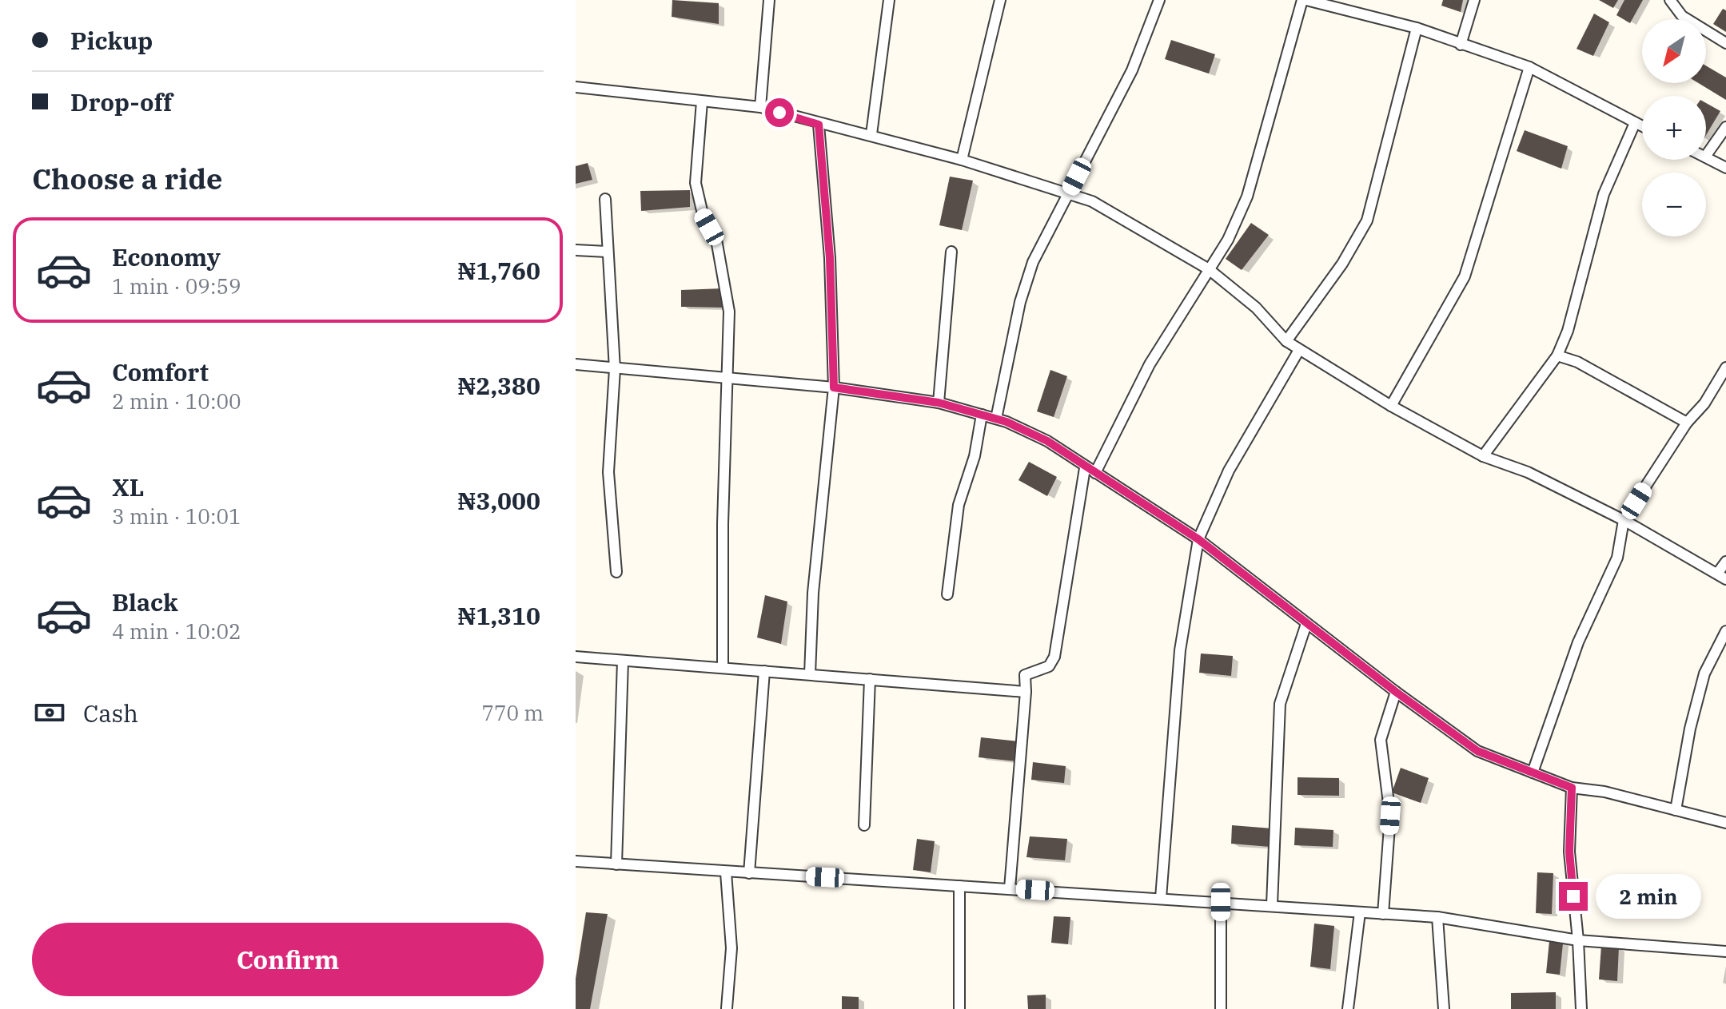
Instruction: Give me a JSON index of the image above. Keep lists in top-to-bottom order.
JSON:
{
  "north": "bottom left",
  "page": {
    "banner": ["Pickup", "Drop-off"],
    "map_buttons": ["+", "−"],
    "heading": "Choose a ride",
    "list": [
      {
        "name": "Economy",
        "note": "1 min · 09:59",
        "value": "₦1,760"
      },
      {
        "name": "Comfort",
        "note": "2 min · 10:00",
        "value": "₦2,380"
      },
      {
        "name": "XL",
        "note": "3 min · 10:01",
        "value": "₦3,000"
      },
      {
        "name": "Black",
        "note": "4 min · 10:02",
        "value": "₦1,310"
      }
    ],
    "pay": ["Cash", "770 m"],
    "bubble": "2 min",
    "buttons": "Confirm"
  }
}
